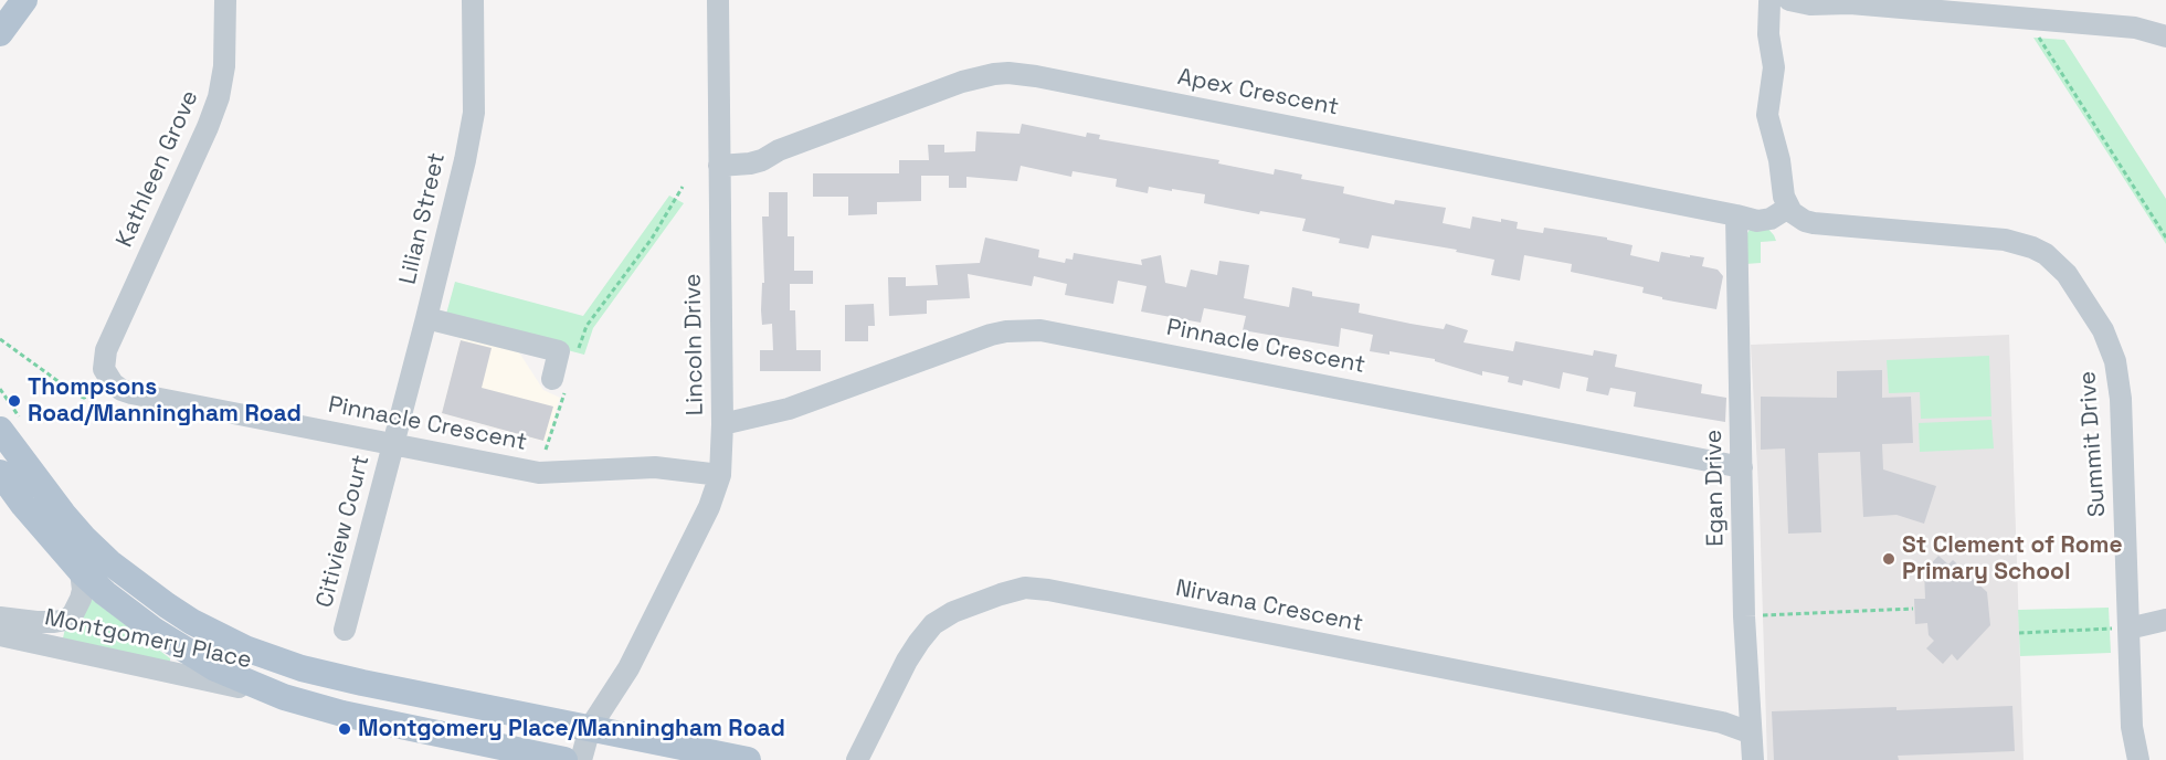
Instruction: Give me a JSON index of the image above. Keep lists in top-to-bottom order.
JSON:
{
  "streets": {
    "street": [
      "Apex Crescent",
      "Kathleen Grove",
      "Lilian Street",
      "Lincoln Drive",
      "Pinnacle Crescent",
      "Summit Drive",
      "Egan Drive",
      "Citiview Court",
      "Nirvana Crescent",
      "Montgomery Place"
    ]
  },
  "crossings": [
    ["Apex Crescent", "Lincoln Drive"],
    ["Apex Crescent", "Egan Drive"],
    ["Kathleen Grove", "Pinnacle Crescent"],
    ["Lilian Street", "Pinnacle Crescent"],
    ["Lilian Street", "Citiview Court"],
    ["Lincoln Drive", "Pinnacle Crescent"],
    ["Pinnacle Crescent", "Egan Drive"],
    ["Pinnacle Crescent", "Citiview Court"],
    ["Egan Drive", "Nirvana Crescent"]
  ],
  "places": ["Thompsons Road/Manningham Road", "St Clement of Rome Primary School", "Montgomery Place/Manningham Road"]
}
